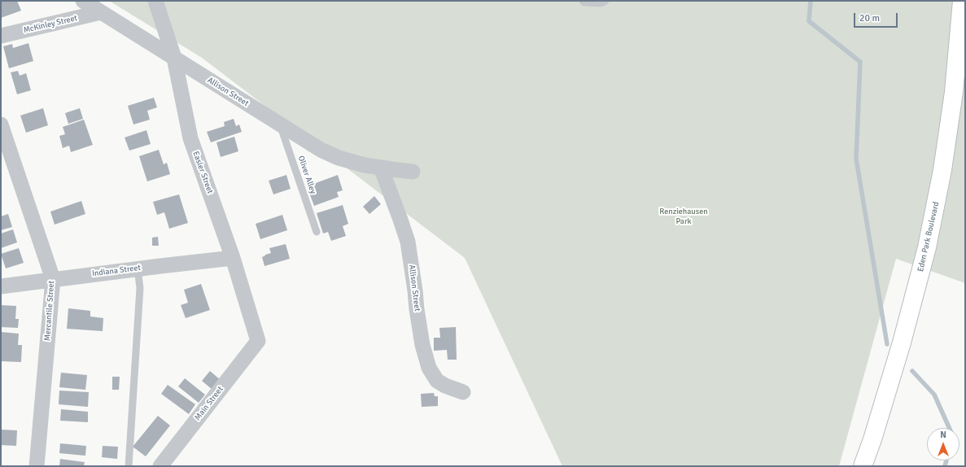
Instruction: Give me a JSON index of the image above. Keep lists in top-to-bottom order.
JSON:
{
  "streets": {
    "main road": ["Eden Park Boulevard"],
    "street": [
      "McKinley Street",
      "Allison Street",
      "Easler Street",
      "Indiana Street",
      "Mercantile Street",
      "Main Street"
    ],
    "lane": ["Oliver Alley"]
  },
  "crossings": [
    ["McKinley Street", "Allison Street"],
    ["Allison Street", "Easler Street"],
    ["Allison Street", "Oliver Alley"],
    ["Easler Street", "Indiana Street"],
    ["Easler Street", "Main Street"],
    ["Indiana Street", "Mercantile Street"]
  ],
  "parks": ["Renziehausen Park"],
  "scale_bar": "20 m",
  "north": "top"
}
